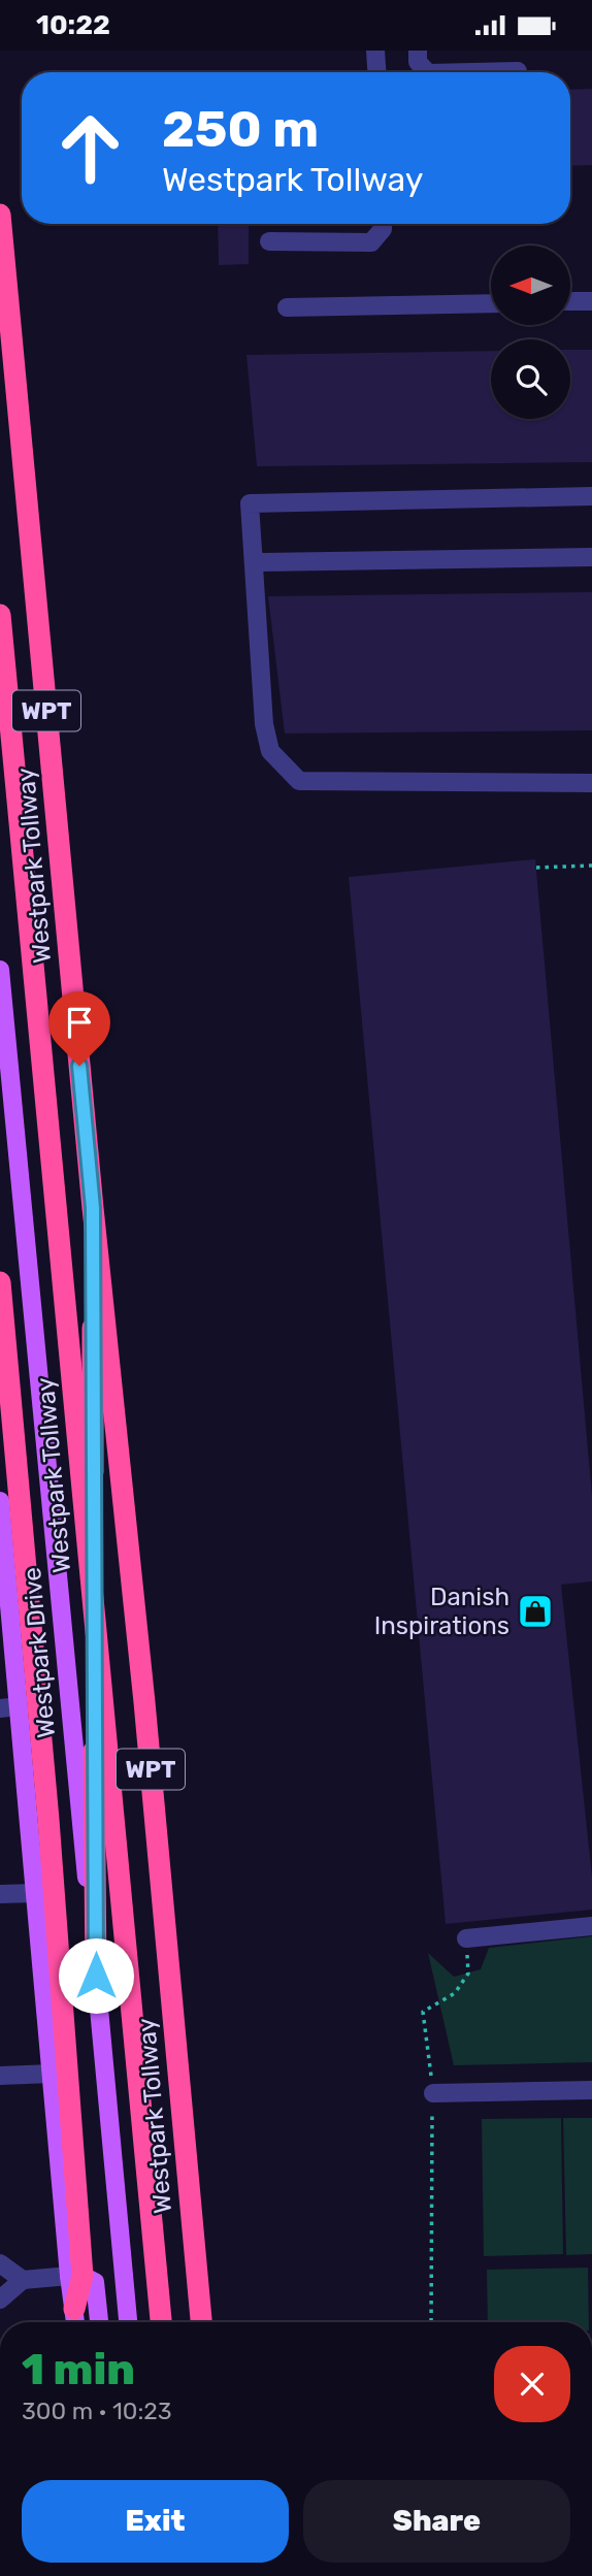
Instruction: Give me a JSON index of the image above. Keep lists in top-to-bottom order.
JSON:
{
  "streets": {
    "highway": ["WPT", "Westpark Tollway"],
    "main road": ["Westpark Drive"]
  },
  "places": {
    "shop": ["Danish Inspirations"]
  },
  "north": "left",
  "page": {
    "status": "10:22",
    "turn": ["250 m", "Westpark Tollway"],
    "heading": ["1 min", "300 m · 10:23"],
    "buttons": ["Exit", "Share"]
  }
}
